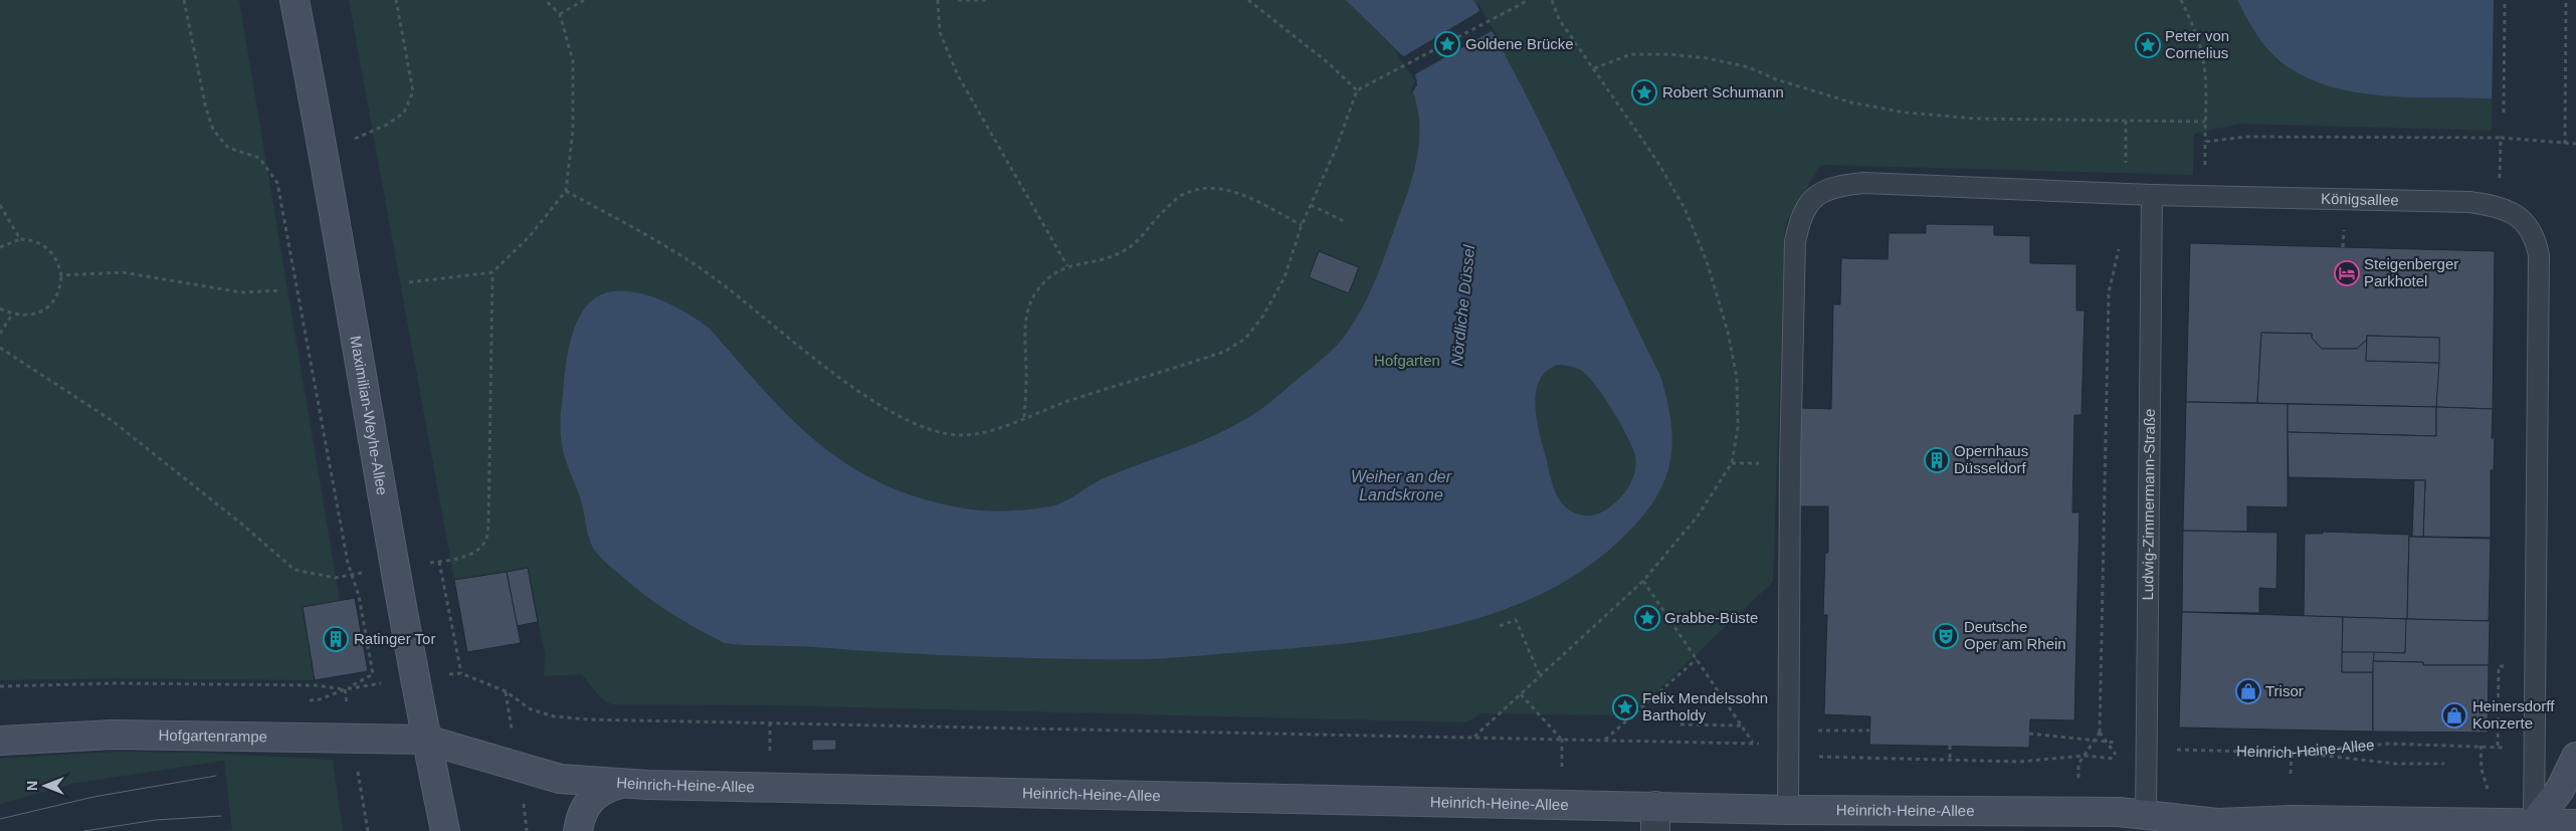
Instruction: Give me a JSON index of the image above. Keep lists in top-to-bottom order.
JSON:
{
  "streets": {
    "main road": ["Maximilian-Weyhe-Allee", "Hofgartenrampe", "Heinrich-Heine-Allee"],
    "lane": ["Königsallee", "Ludwig-Zimmermann-Straße"]
  },
  "crossings": [
    ["Königsallee", "Ludwig-Zimmermann-Straße"],
    ["Königsallee", "Heinrich-Heine-Allee"],
    ["Maximilian-Weyhe-Allee", "Hofgartenrampe"],
    ["Maximilian-Weyhe-Allee", "Heinrich-Heine-Allee"],
    ["Ludwig-Zimmermann-Straße", "Heinrich-Heine-Allee"],
    ["Hofgartenrampe", "Heinrich-Heine-Allee"]
  ],
  "water": ["Nördliche Düssel", "Weiher an der Landskrone"],
  "parks": ["Hofgarten"],
  "places": {
    "place": [
      "Goldene Brücke",
      "Peter von Cornelius",
      "Robert Schumann",
      "Grabbe-Büste",
      "Felix Mendelssohn Bartholdy"
    ],
    "hotel": ["Steigenberger Parkhotel"],
    "building": ["Opernhaus Düsseldorf", "Ratinger Tor"],
    "theatre": ["Deutsche Oper am Rhein"],
    "shop": ["Trisor", "Heinersdorff Konzerte"]
  },
  "north": "left"
}
